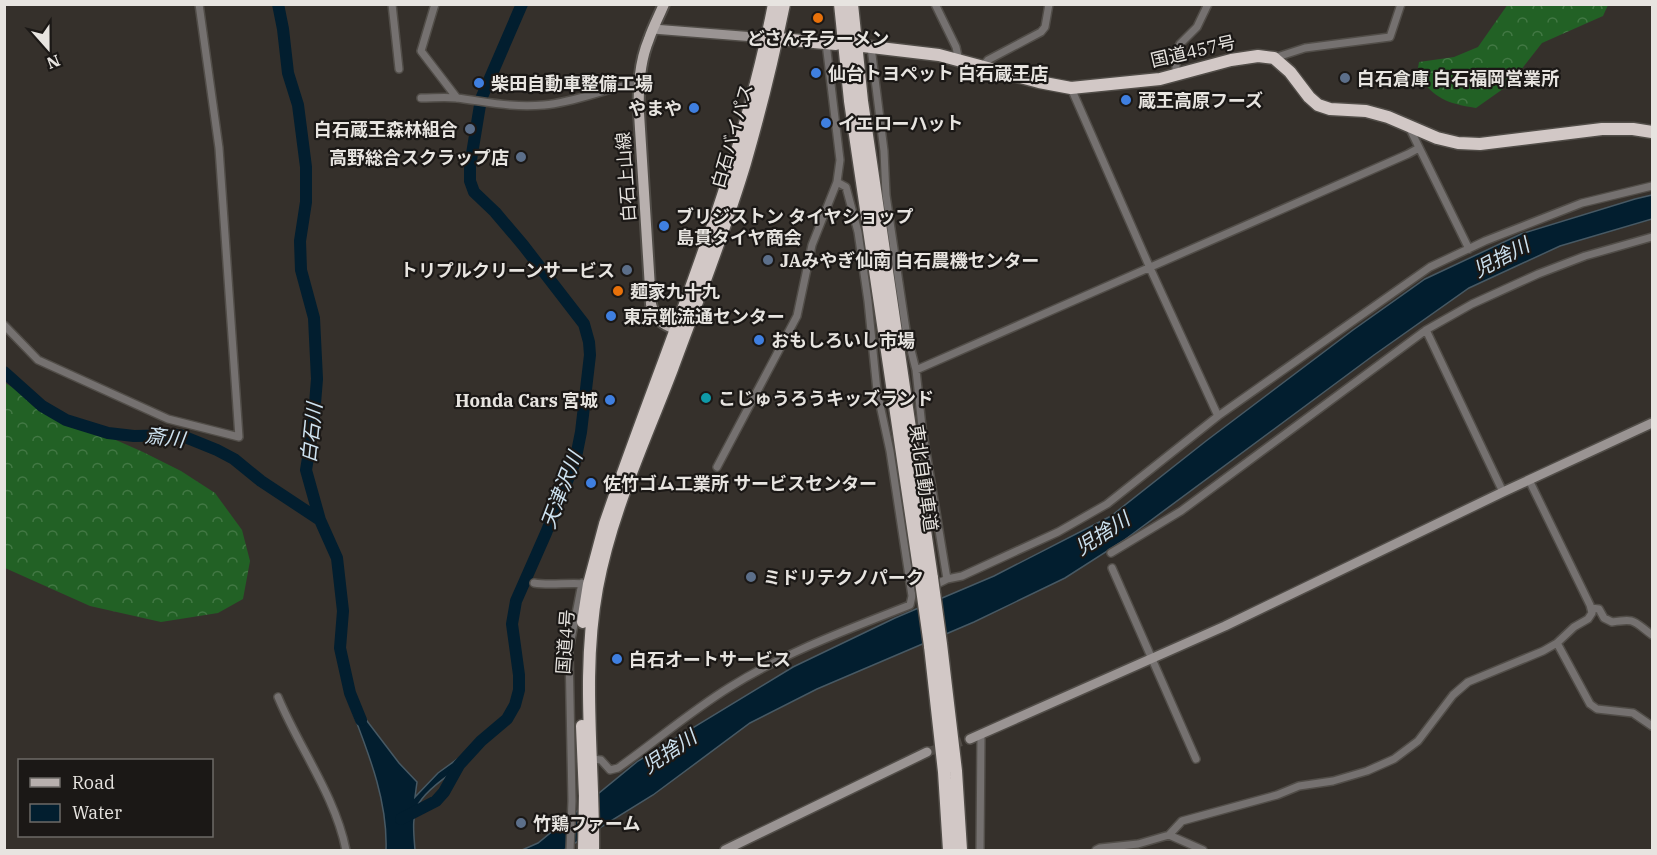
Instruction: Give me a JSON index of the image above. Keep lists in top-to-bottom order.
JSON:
{
  "streets": {
    "highway": [
      "国道457号",
      "白石バイパス",
      "東北自動車道",
      "国道4号"
    ],
    "main road": ["白石上山線"]
  },
  "crossings": [
    ["白石バイパス", "白石上山線"],
    ["白石バイパス", "国道4号"]
  ],
  "water": [
    "児捨川",
    "白石川",
    "斎川",
    "天津沢川"
  ],
  "places": [
    "どさん子ラーメン",
    "仙台トヨペット 白石蔵王店",
    "白石倉庫 白石福岡営業所",
    "柴田自動車整備工場",
    "蔵王高原フーズ",
    "やまや",
    "イエローハット",
    "白石蔵王森林組合",
    "高野総合スクラップ店",
    "ブリジストン タイヤショップ 島貫タイヤ商会",
    "JAみやぎ仙南 白石農機センター",
    "トリプルクリーンサービス",
    "麺家九十九",
    "東京靴流通センター",
    "おもしろいし市場",
    "こじゅうろうキッズランド",
    "Honda Cars 宮城",
    "佐竹ゴム工業所 サービスセンター",
    "ミドリテクノパーク",
    "白石オートサービス",
    "竹鶏ファーム"
  ],
  "legend": ["Road", "Water"],
  "north": "bottom"
}
